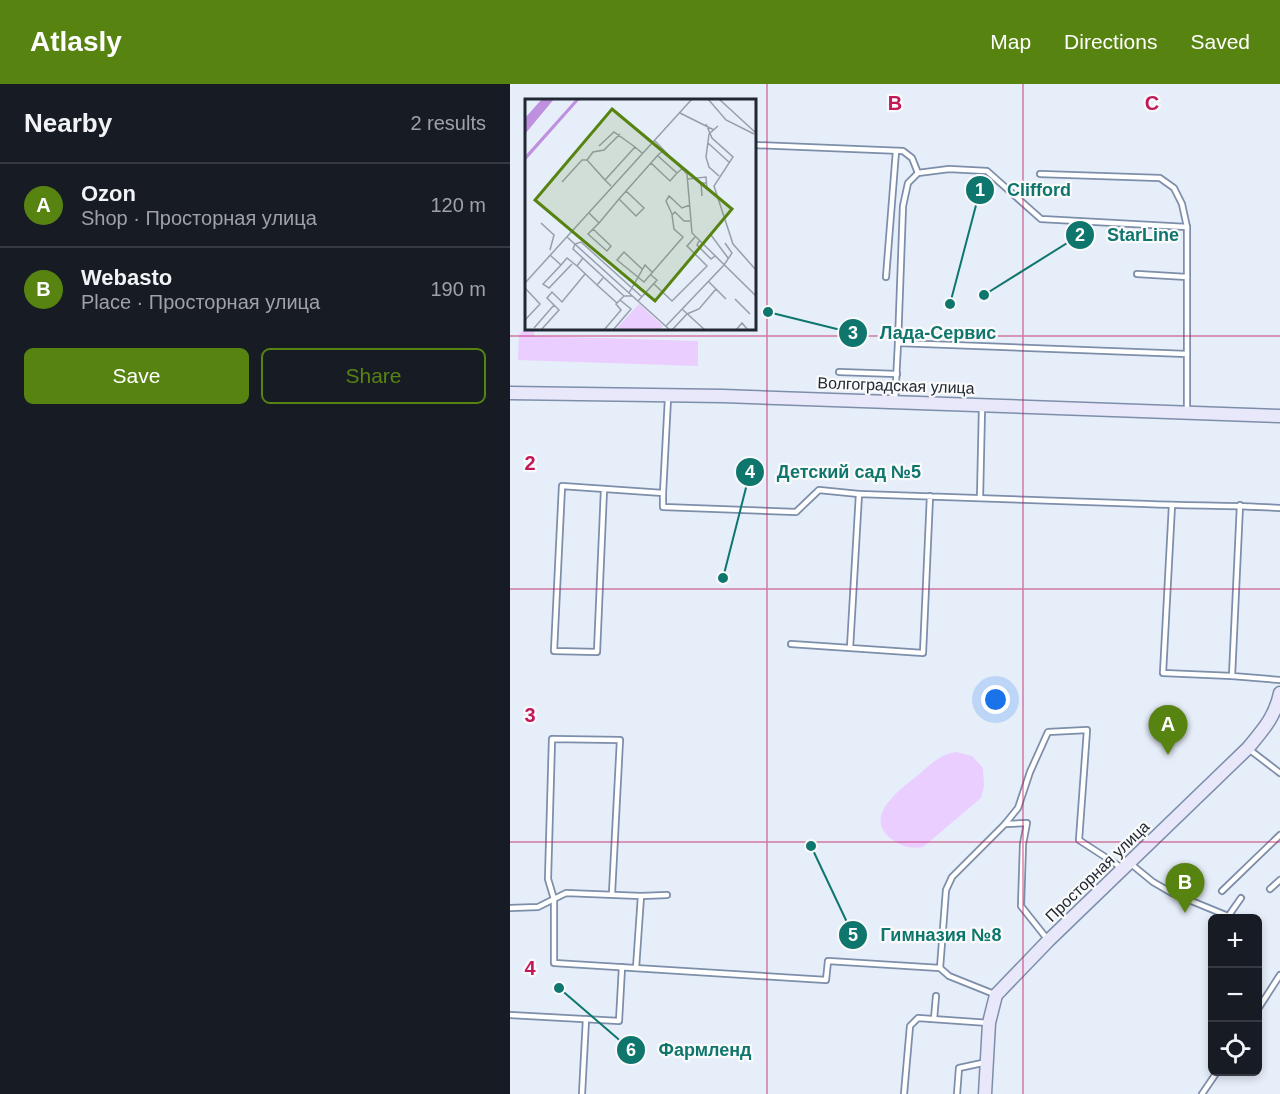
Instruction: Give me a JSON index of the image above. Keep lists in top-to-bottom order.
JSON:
{
  "streets": {
    "main road": ["Волгоградская улица", "Просторная улица"]
  },
  "places": [
    "StarLine",
    "Clifford",
    "Лада-Сервис",
    "Детский сад №5",
    "Гимназия №8",
    "Фармленд"
  ],
  "page": {
    "header": "Atlasly",
    "nav": ["Map", "Directions", "Saved"],
    "heading": ["Nearby", "2 results"],
    "list": [
      {
        "mark": "A",
        "name": "Ozon",
        "note": "Shop · Просторная улица",
        "value": "120 m"
      },
      {
        "mark": "B",
        "name": "Webasto",
        "note": "Place · Просторная улица",
        "value": "190 m"
      }
    ],
    "buttons": ["Save", "Share"],
    "pins": ["A", "B"],
    "map_buttons": ["+", "−"]
  },
  "grid": {
    "columns": ["B", "C"],
    "rows": ["2", "3", "4"]
  }
}
